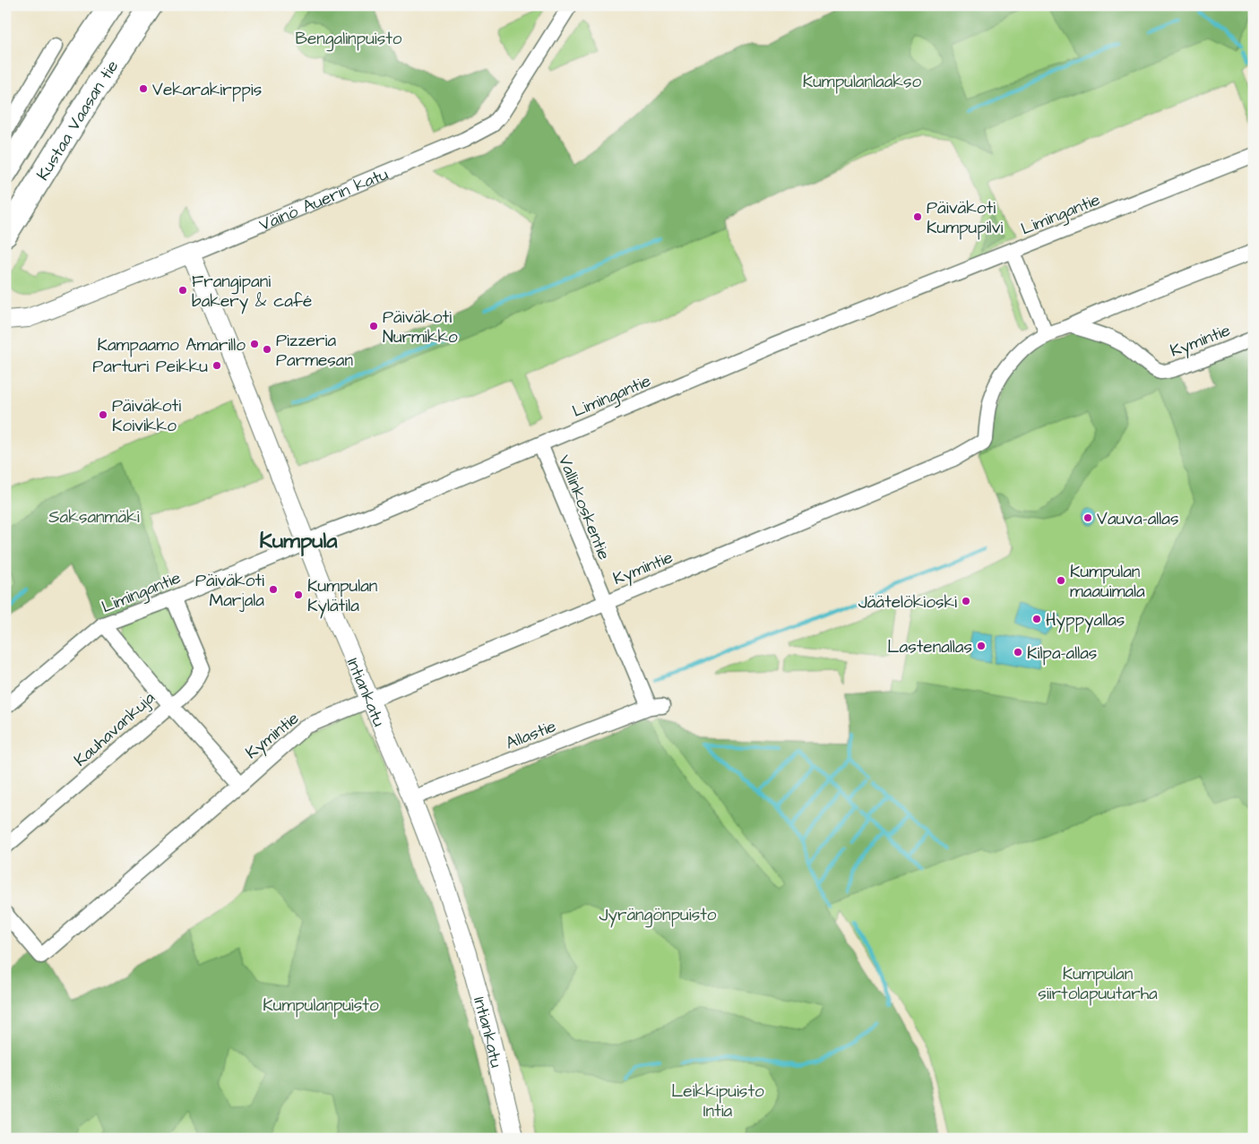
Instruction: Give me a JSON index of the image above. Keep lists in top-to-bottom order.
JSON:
{
  "streets": {
    "main road": ["Kustaa Vaasan tie"],
    "street": [
      "Väinö Auerin katu",
      "Limingantie",
      "Kymintie",
      "Vallinkoskentie",
      "Intiankatu",
      "Kauhavankuja",
      "Allastie"
    ]
  },
  "crossings": [
    ["Väinö Auerin katu", "Intiankatu"],
    ["Limingantie", "Vallinkoskentie"],
    ["Limingantie", "Intiankatu"],
    ["Limingantie", "Kauhavankuja"],
    ["Kymintie", "Vallinkoskentie"],
    ["Kymintie", "Intiankatu"],
    ["Vallinkoskentie", "Allastie"],
    ["Intiankatu", "Allastie"]
  ],
  "districts": ["Kumpula"],
  "parks": [
    "Bengalinpuisto",
    "Kumpulanlaakso",
    "Saksanmäki",
    "Jyrängönpuisto",
    "Kumpulan siirtolapuutarha",
    "Kumpulanpuisto",
    "Leikkipuisto Intia"
  ],
  "places": [
    "Vekarakirppis",
    "Päiväkoti Kumpupilvi",
    "Frangipani bakery & café",
    "Päiväkoti Nurmikko",
    "Kampaamo Amarillo",
    "Pizzeria Parmesan",
    "Parturi Peikku",
    "Päiväkoti Koivikko",
    "Vauva-allas",
    "Kumpulan maauimala",
    "Päiväkoti Marjala",
    "Kumpulan Kylätila",
    "Jäätelökioski",
    "Hyppyallas",
    "Lastenallas",
    "Kilpa-allas"
  ]
}
